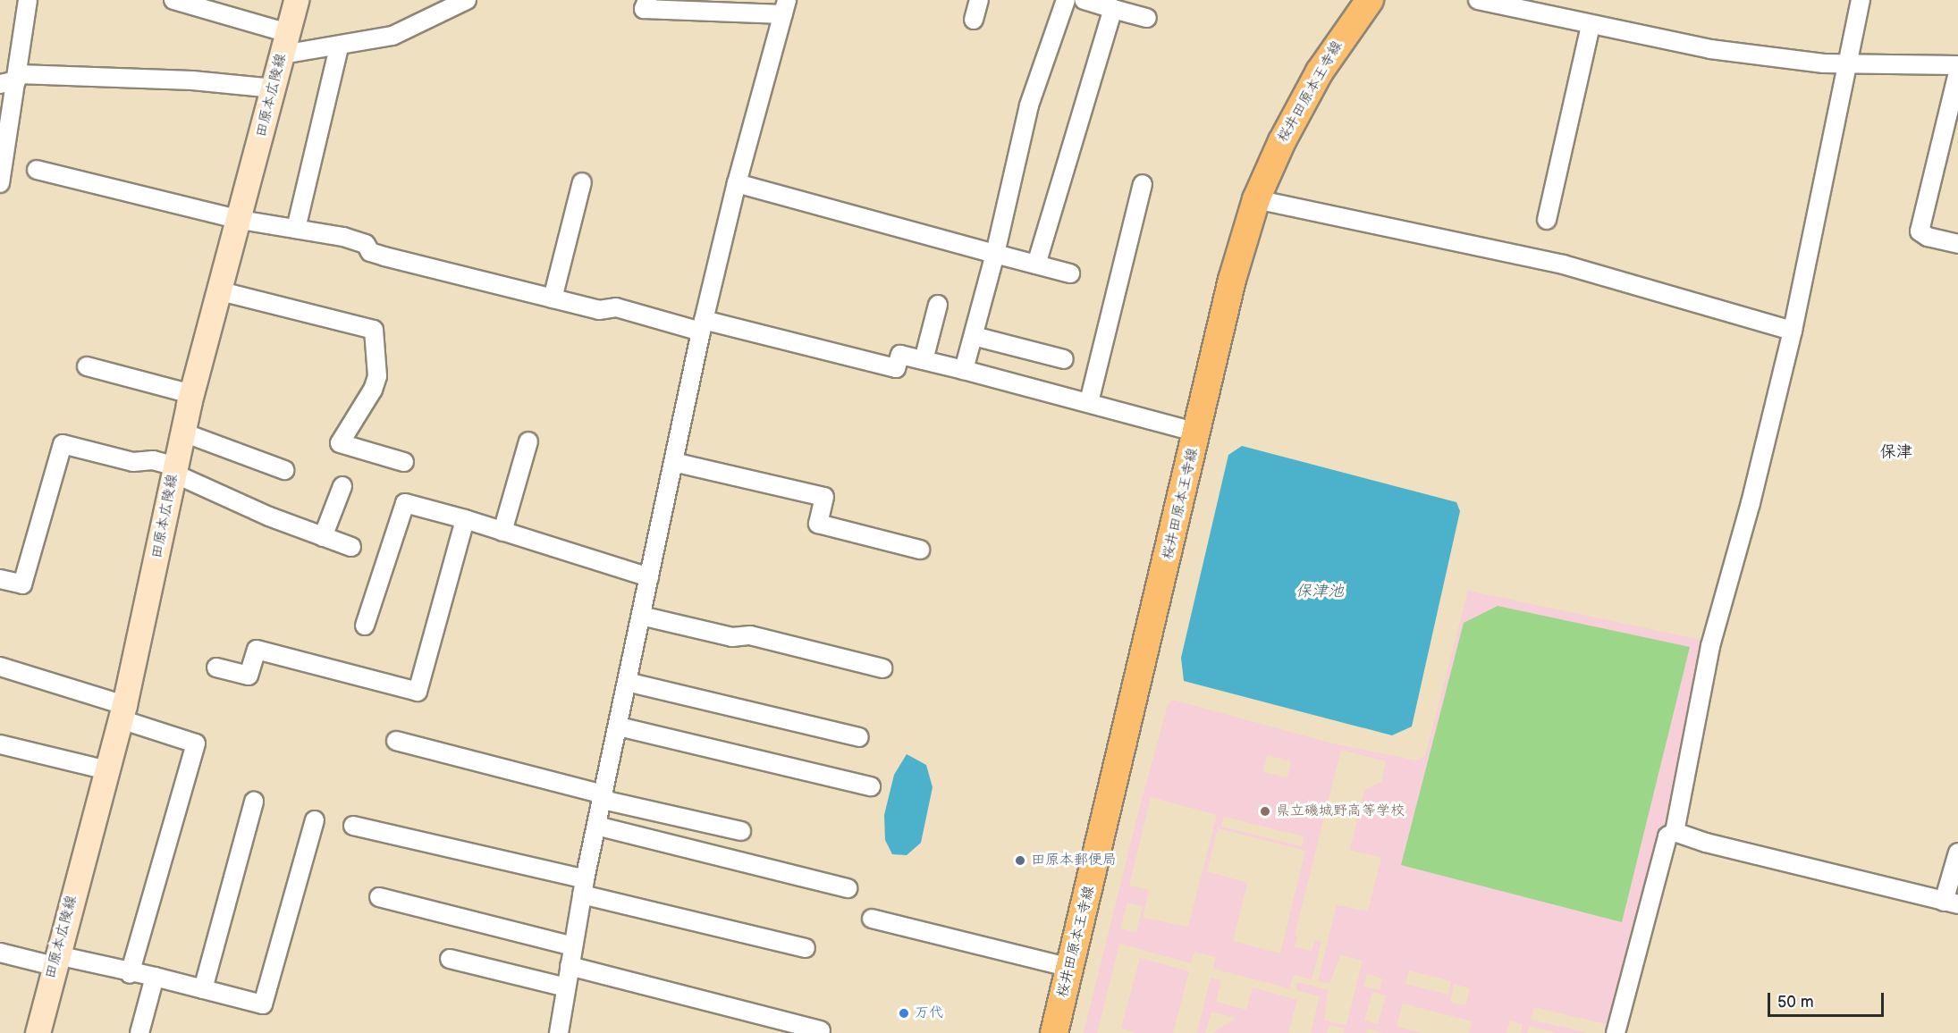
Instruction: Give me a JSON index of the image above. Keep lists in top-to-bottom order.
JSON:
{
  "streets": {
    "main road": ["桜井田原本王寺線", "田原本広陵線"]
  },
  "districts": ["保津"],
  "water": ["保津池"],
  "places": ["県立磯城野高等学校", "田原本郵便局", "万代"],
  "scale_bar": "50 m"
}
